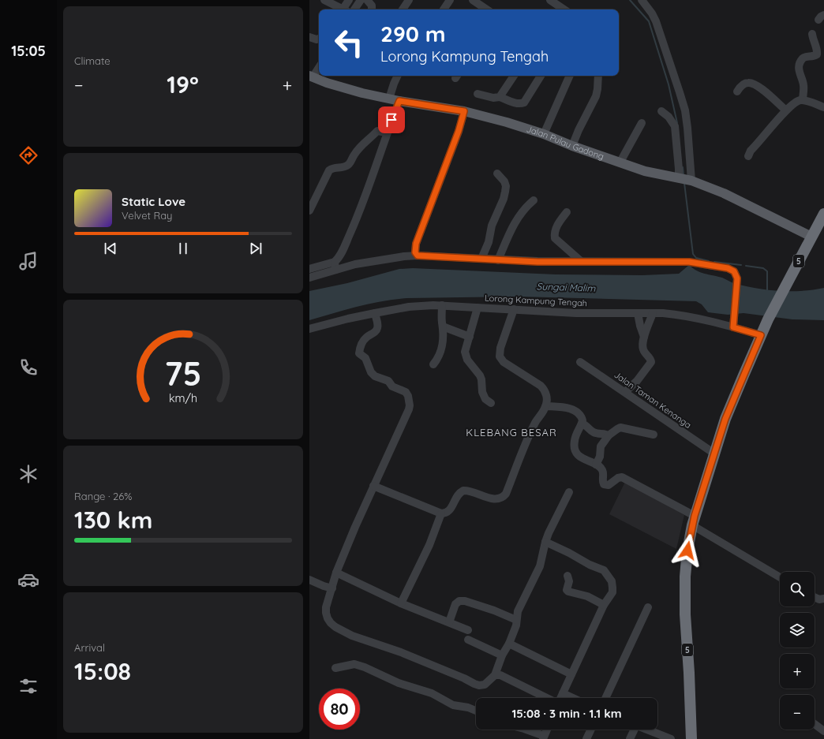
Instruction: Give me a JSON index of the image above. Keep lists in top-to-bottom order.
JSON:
{
  "streets": {
    "highway": ["5"],
    "main road": ["Jalan Pulau Gadong"],
    "street": ["Lorong Kampung Tengah", "Jalan Taman Kenanga"]
  },
  "crossings": [
    ["Jalan Pulau Gadong", "5"],
    ["5", "Lorong Kampung Tengah"],
    ["5", "Jalan Taman Kenanga"]
  ],
  "districts": ["KLEBANG BESAR"],
  "water": ["Sungai Malim"],
  "page": {
    "tabs": "15:05",
    "tile": [
      "Climate",
      ["Range · 26%", "130 km"],
      ["Arrival", "15:08"]
    ],
    "turn": ["290 m", "Lorong Kampung Tengah"],
    "heat": ["−", "19°", "+"],
    "song": ["Static Love", "Velvet Ray"],
    "map_buttons": ["+", "−"],
    "limit": "80",
    "trip": "15:08 · 3 min · 1.1 km",
    "gauge": ["75", "km/h"]
  }
}
